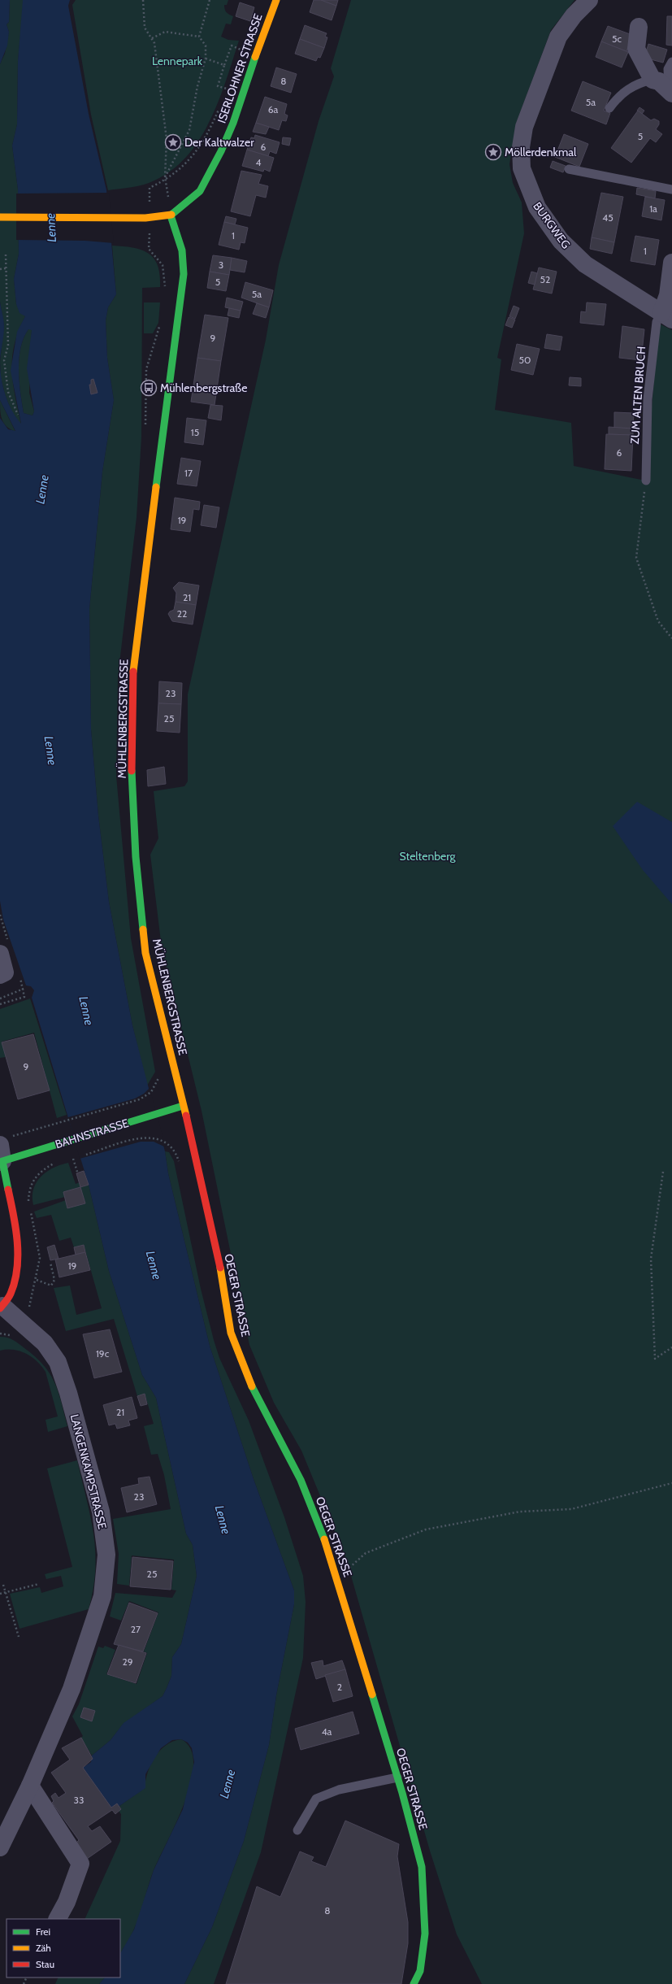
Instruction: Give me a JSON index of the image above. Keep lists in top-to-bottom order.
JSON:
{
  "streets": {
    "street": [
      "ISERLOHNER STRASSE",
      "BURGWEG",
      "MÜHLENBERGSTRASSE",
      "BAHNSTRASSE",
      "OEGER STRASSE",
      "LANGENKAMPSTRASSE"
    ],
    "lane": ["ZUM ALTEN BRUCH"]
  },
  "crossings": [
    ["ISERLOHNER STRASSE", "MÜHLENBERGSTRASSE"],
    ["BURGWEG", "ZUM ALTEN BRUCH"],
    ["MÜHLENBERGSTRASSE", "BAHNSTRASSE"],
    ["MÜHLENBERGSTRASSE", "OEGER STRASSE"],
    ["BAHNSTRASSE", "OEGER STRASSE"],
    ["BAHNSTRASSE", "LANGENKAMPSTRASSE"]
  ],
  "water": ["Lenne"],
  "parks": ["Lennepark", "Steltenberg"],
  "places": {
    "place": ["Der Kaltwalzer", "Möllerdenkmal"],
    "bus stop": ["Mühlenbergstraße"]
  },
  "house_numbers": [
    "5c",
    "8",
    "5a",
    "6a",
    "5",
    "6",
    "4",
    "1a",
    "45",
    "1",
    "1",
    "3",
    "52",
    "5",
    "5a",
    "9",
    "50",
    "15",
    "6",
    "17",
    "19",
    "21",
    "22",
    "23",
    "25",
    "9",
    "19",
    "19c",
    "21",
    "23",
    "25",
    "27",
    "29",
    "2",
    "4a",
    "33",
    "8"
  ],
  "legend": ["Frei", "Zäh", "Stau"]
}
